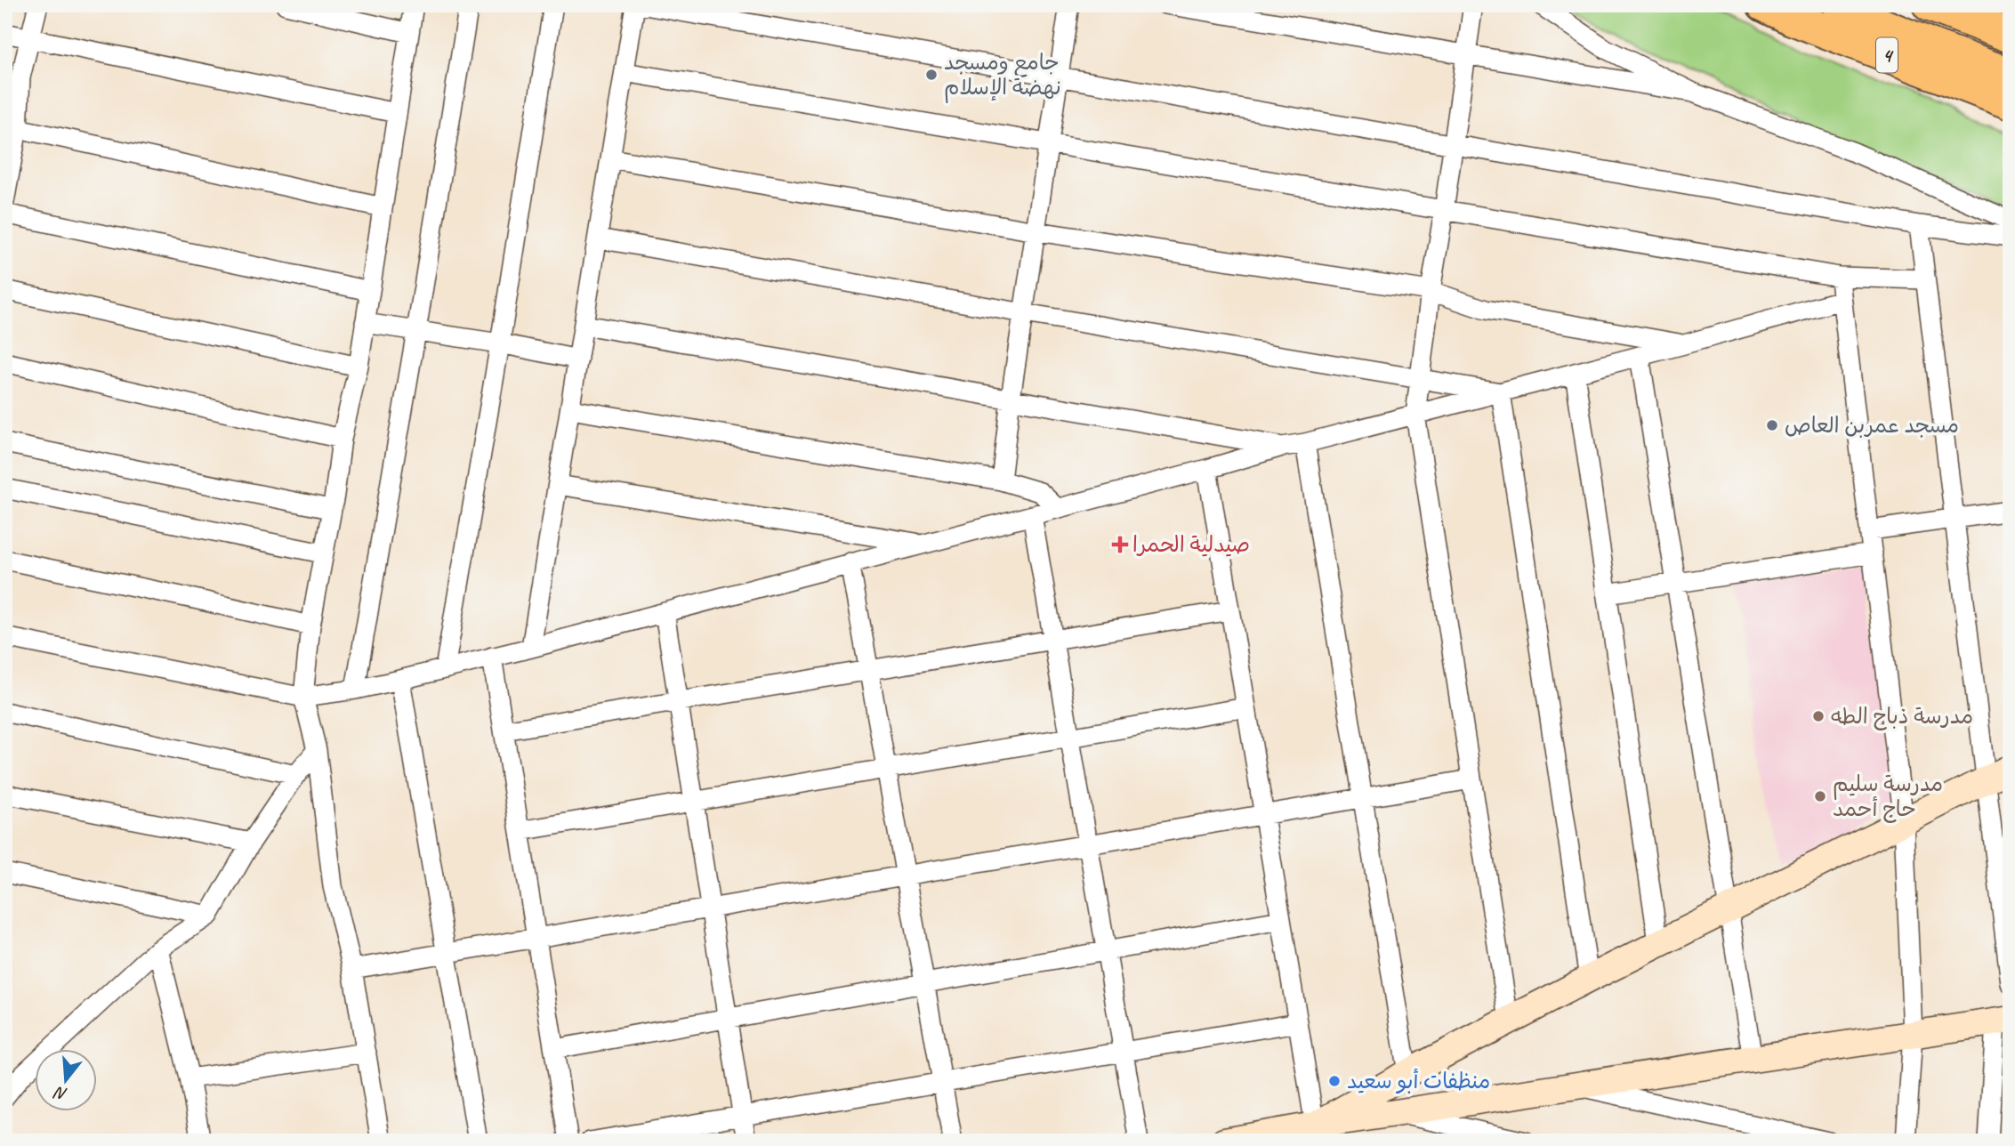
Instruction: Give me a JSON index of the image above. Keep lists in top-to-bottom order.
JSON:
{
  "streets": {
    "highway": ["4"]
  },
  "places": {
    "other": [
      "جامع ومسجد نهضة الإسلام",
      "مسجد عمربن العاص",
      "مدرسة ذباح الطه",
      "مدرسة سليم حاج أحمد",
      "منظفات أبو سعيد"
    ],
    "health": ["صيدلية الحمرا"]
  },
  "north": "bottom"
}
